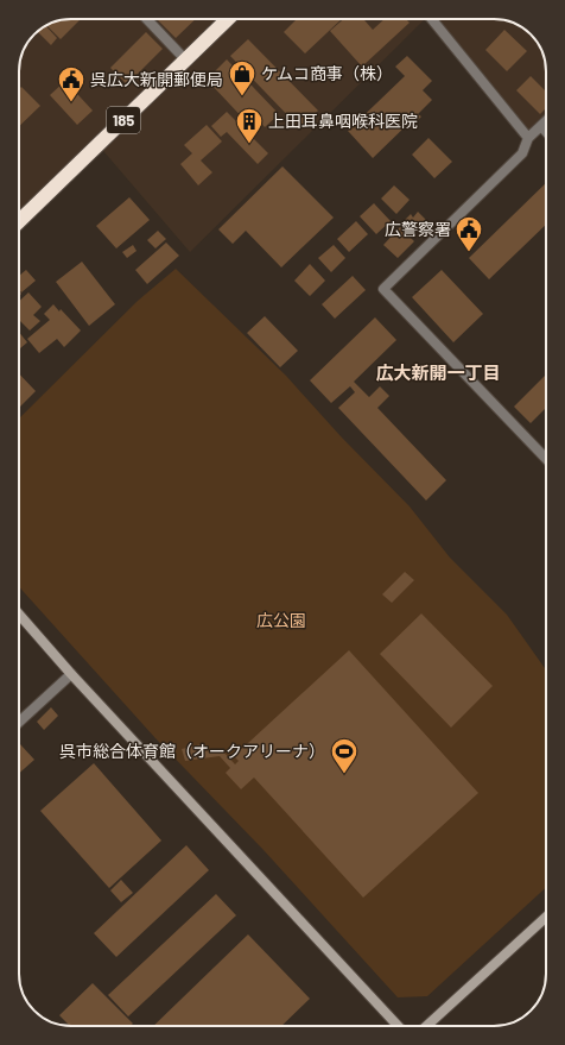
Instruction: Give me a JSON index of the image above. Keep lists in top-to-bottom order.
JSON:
{
  "streets": {
    "highway": ["185"]
  },
  "districts": ["広大新開一丁目"],
  "parks": ["広公園"],
  "places": {
    "shop": ["ケムコ商事（株）"],
    "public building": ["呉広大新開郵便局", "広警察署"],
    "building": ["上田耳鼻咽喉科医院"],
    "sports": ["呉市総合体育館（オークアリーナ）"]
  }
}
